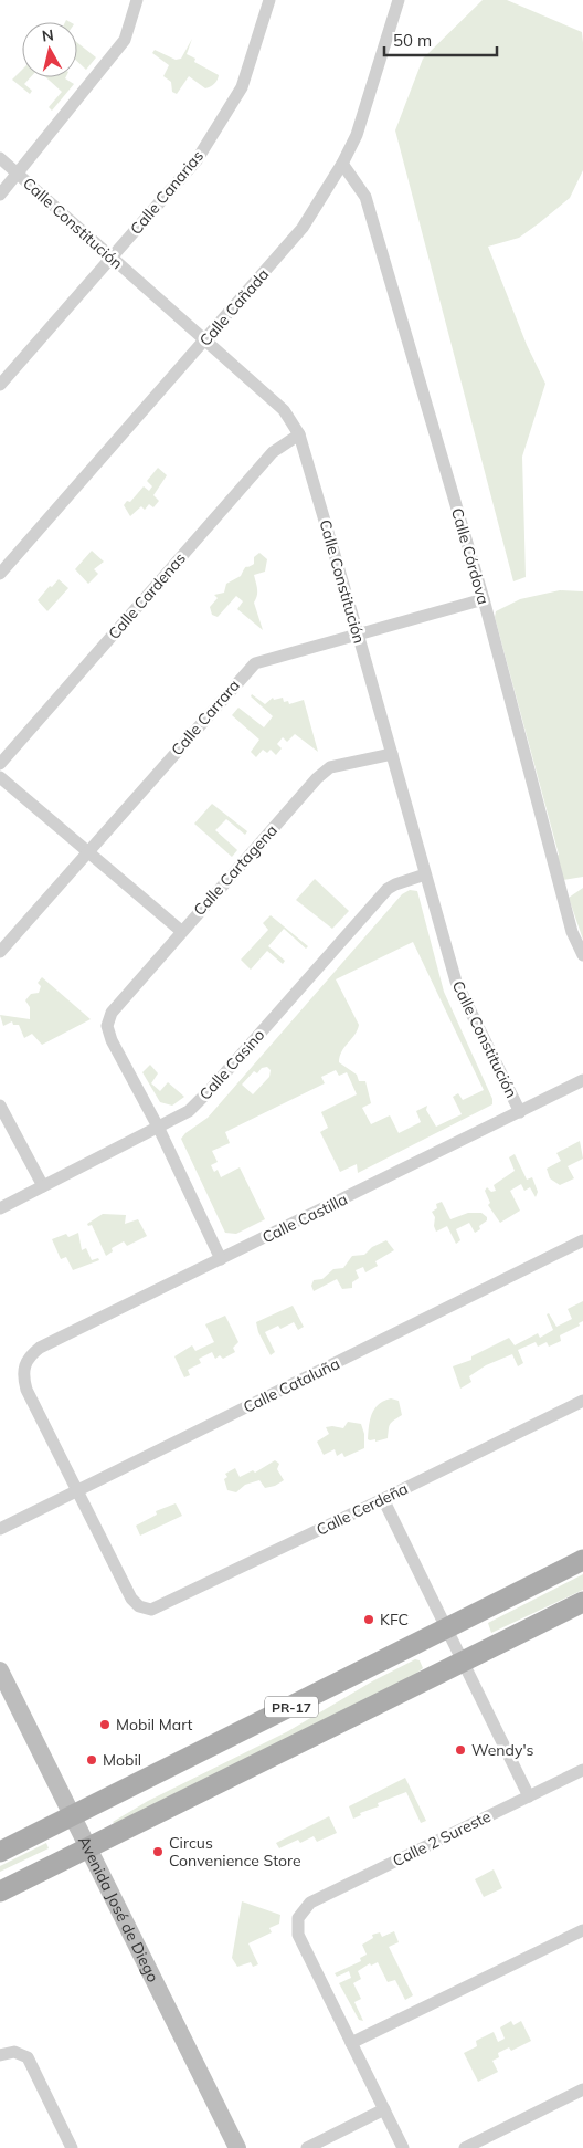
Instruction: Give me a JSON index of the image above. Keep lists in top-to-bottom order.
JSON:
{
  "streets": {
    "main road": ["PR-17", "Avenida José de Diego"],
    "street": [
      "Calle Canarias",
      "Calle Constitución",
      "Calle Cañada",
      "Calle Córdova",
      "Calle Cardenas",
      "Calle Carrara",
      "Calle Cartagena",
      "Calle Casino",
      "Calle Castilla",
      "Calle Cataluña",
      "Calle Cerdeña",
      "Calle 2 Sureste"
    ]
  },
  "crossings": [
    ["Calle Canarias", "Calle Constitución"],
    ["Calle Constitución", "Calle Cañada"],
    ["Calle Constitución", "Calle Cardenas"],
    ["Calle Constitución", "Calle Carrara"],
    ["Calle Constitución", "Calle Cartagena"],
    ["Calle Constitución", "Calle Casino"],
    ["Calle Constitución", "Calle Castilla"],
    ["Calle Cañada", "Calle Córdova"],
    ["Calle Córdova", "Calle Carrara"],
    ["Calle Cartagena", "Calle Casino"],
    ["Calle Castilla", "Calle Cataluña"],
    ["Calle Castilla", "Calle Cerdeña"],
    ["Calle Cataluña", "Calle Cerdeña"],
    ["PR-17", "Avenida José de Diego"]
  ],
  "places": [
    "KFC",
    "Mobil Mart",
    "Wendy's",
    "Mobil",
    "Circus Convenience Store"
  ],
  "scale_bar": "50 m",
  "north": "top"
}
